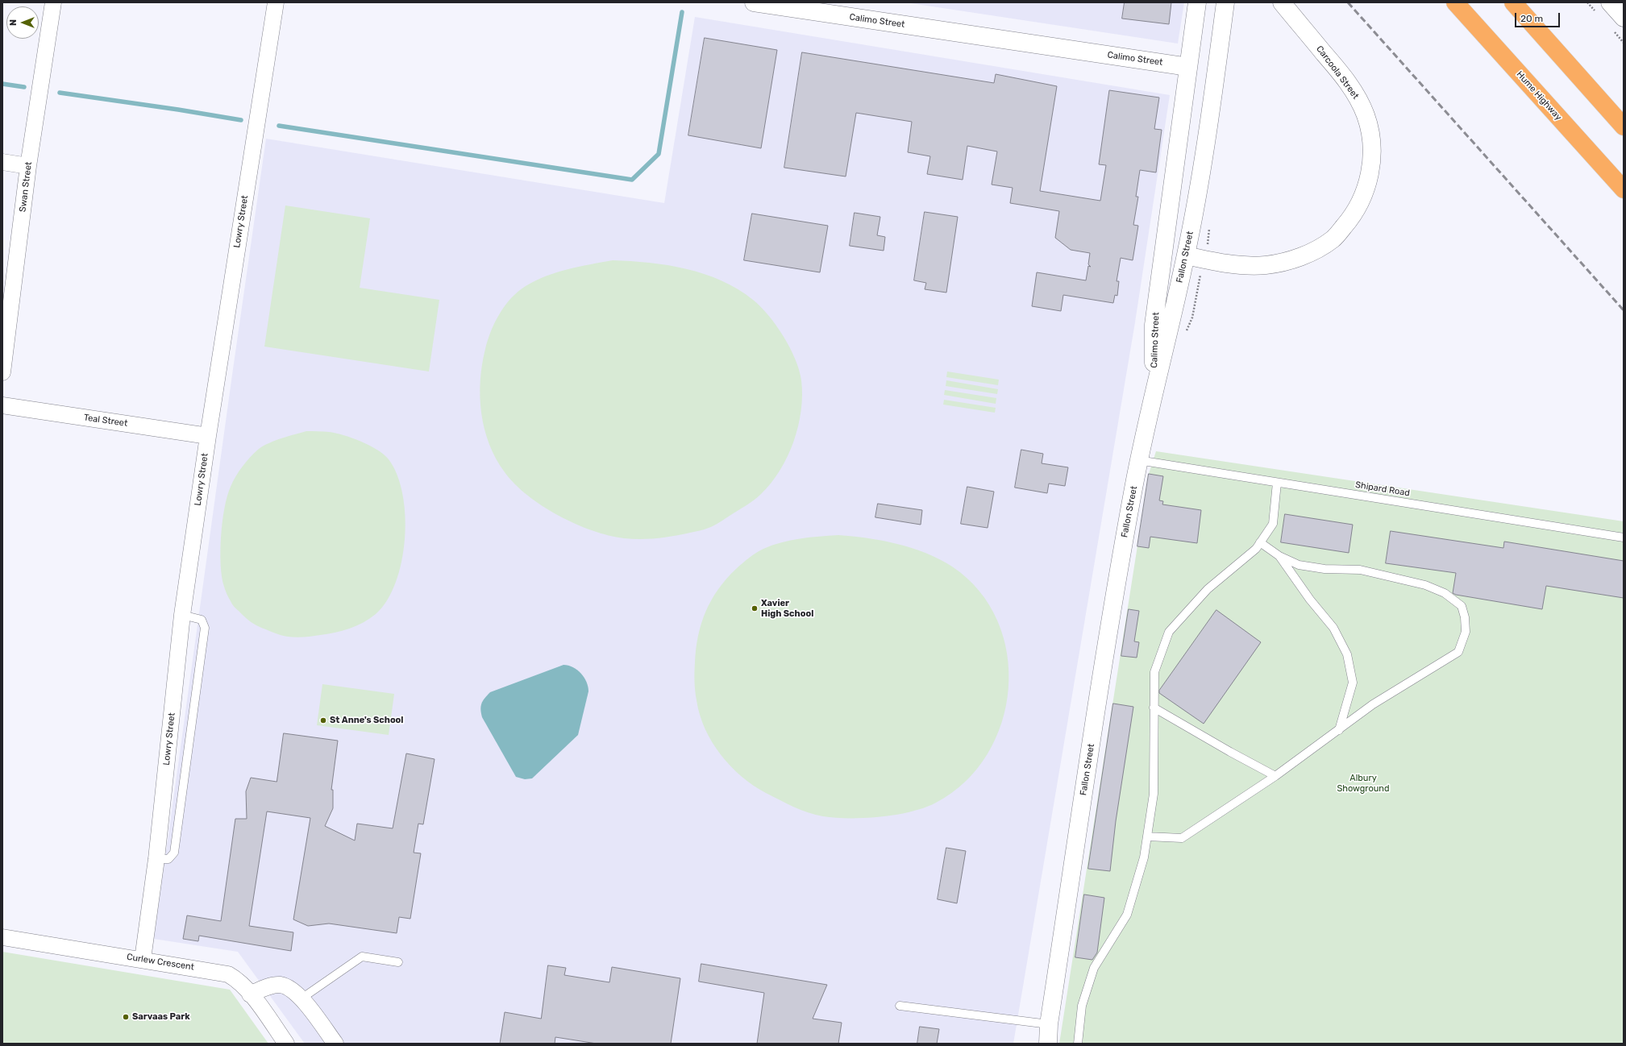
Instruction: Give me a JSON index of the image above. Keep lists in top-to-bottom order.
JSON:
{
  "streets": {
    "highway": ["Hume Highway"],
    "street": [
      "Calimo Street",
      "Carcoola Street",
      "Swan Street",
      "Lowry Street",
      "Fallon Street",
      "Teal Street",
      "Curlew Crescent"
    ],
    "lane": ["Shipard Road"]
  },
  "crossings": [
    ["Calimo Street", "Fallon Street"],
    ["Carcoola Street", "Fallon Street"],
    ["Lowry Street", "Teal Street"],
    ["Lowry Street", "Curlew Crescent"],
    ["Fallon Street", "Shipard Road"]
  ],
  "parks": ["Albury Showground"],
  "places": ["Xavier High School", "St Anne's School", "Sarvaas Park"],
  "scale_bar": "20 m",
  "north": "left"
}
